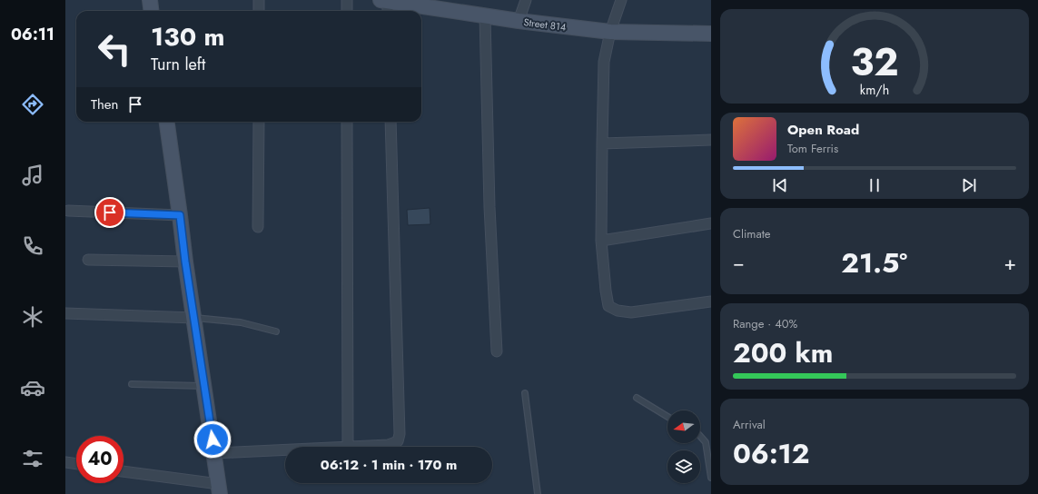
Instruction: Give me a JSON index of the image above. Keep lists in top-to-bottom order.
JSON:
{
  "streets": {
    "street": ["Street 814"]
  },
  "north": "left",
  "page": {
    "tabs": "06:11",
    "turn": ["130 m", "Turn left"],
    "then": "Then",
    "song": ["Open Road", "Tom Ferris"],
    "tile": [
      "Climate",
      ["Range · 40%", "200 km"],
      ["Arrival", "06:12"]
    ],
    "heat": ["−", "21.5°", "+"],
    "limit": "40",
    "trip": "06:12 · 1 min · 170 m",
    "gauge": ["32", "km/h"]
  }
}
